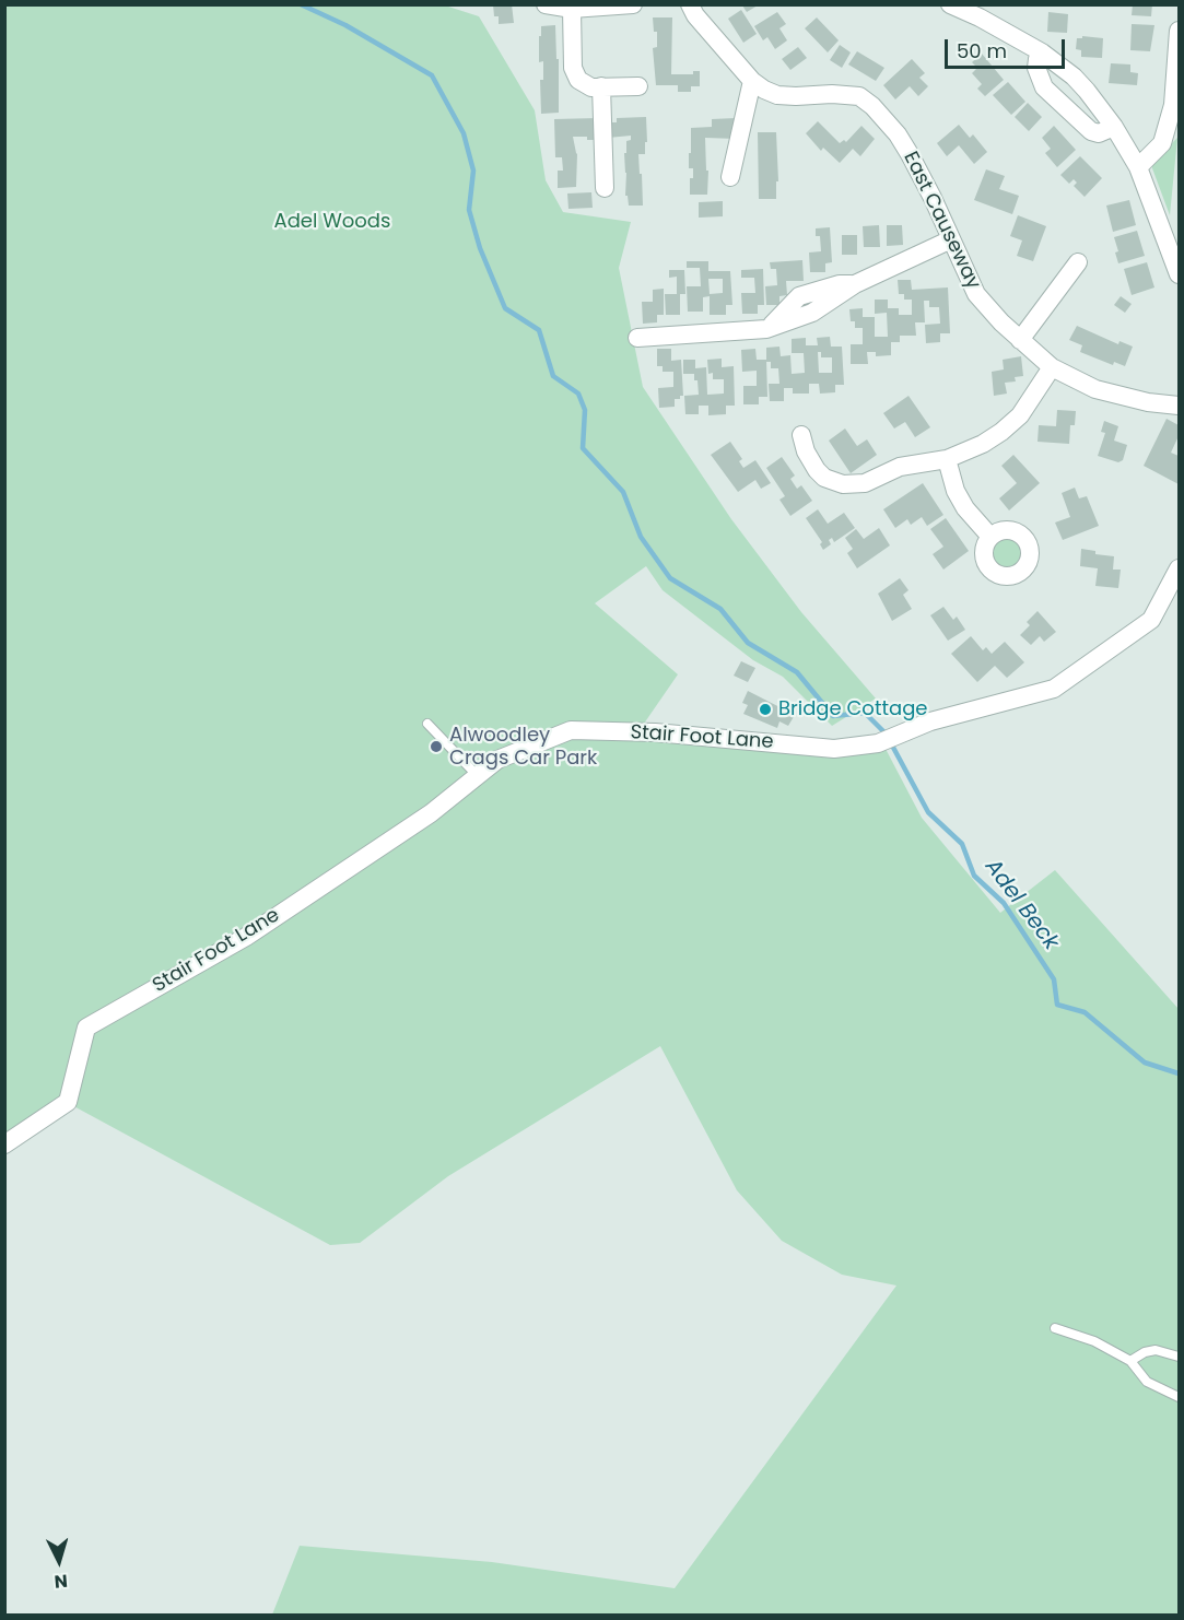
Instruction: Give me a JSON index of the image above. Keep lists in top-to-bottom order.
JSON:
{
  "streets": {
    "street": ["East Causeway", "Stair Foot Lane"]
  },
  "water": ["Adel Beck"],
  "parks": ["Adel Woods"],
  "places": ["Bridge Cottage", "Alwoodley Crags Car Park"],
  "scale_bar": "50 m",
  "north": "bottom"
}
